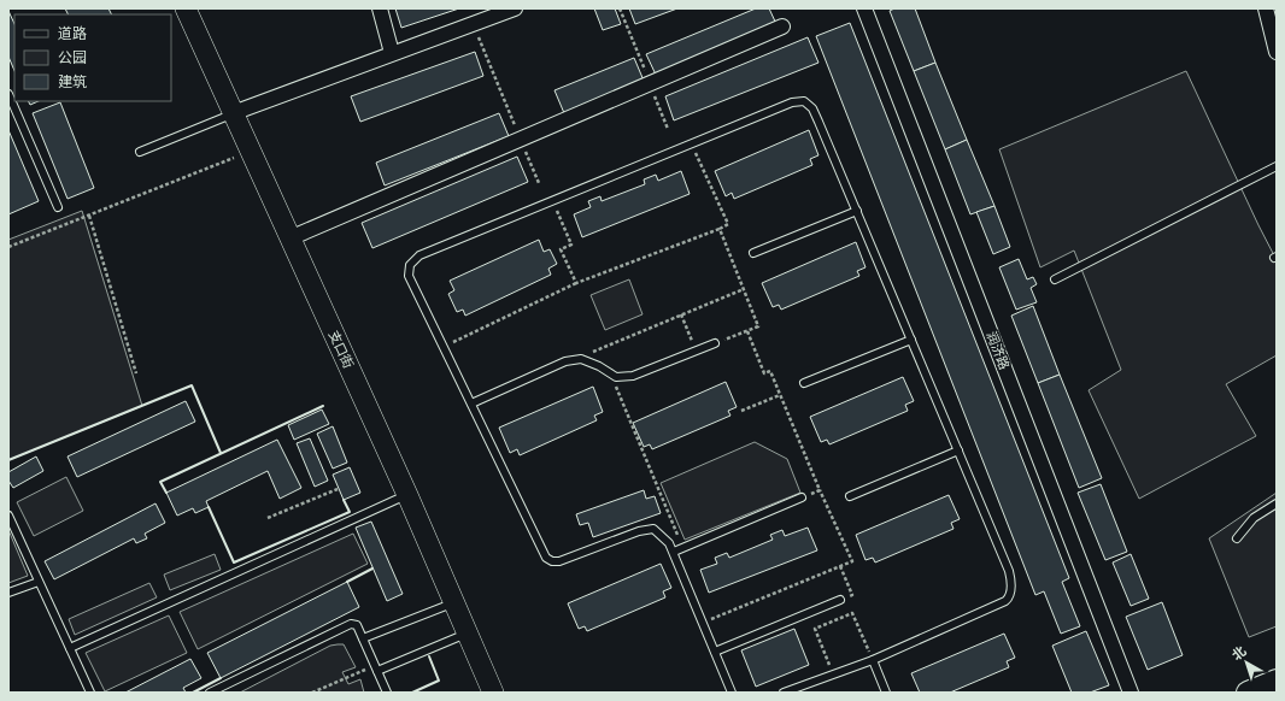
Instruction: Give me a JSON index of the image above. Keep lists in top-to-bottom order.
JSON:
{
  "streets": {
    "street": ["支口街", "润济路"]
  },
  "legend": ["道路", "公园", "建筑"],
  "north": "top left"
}
